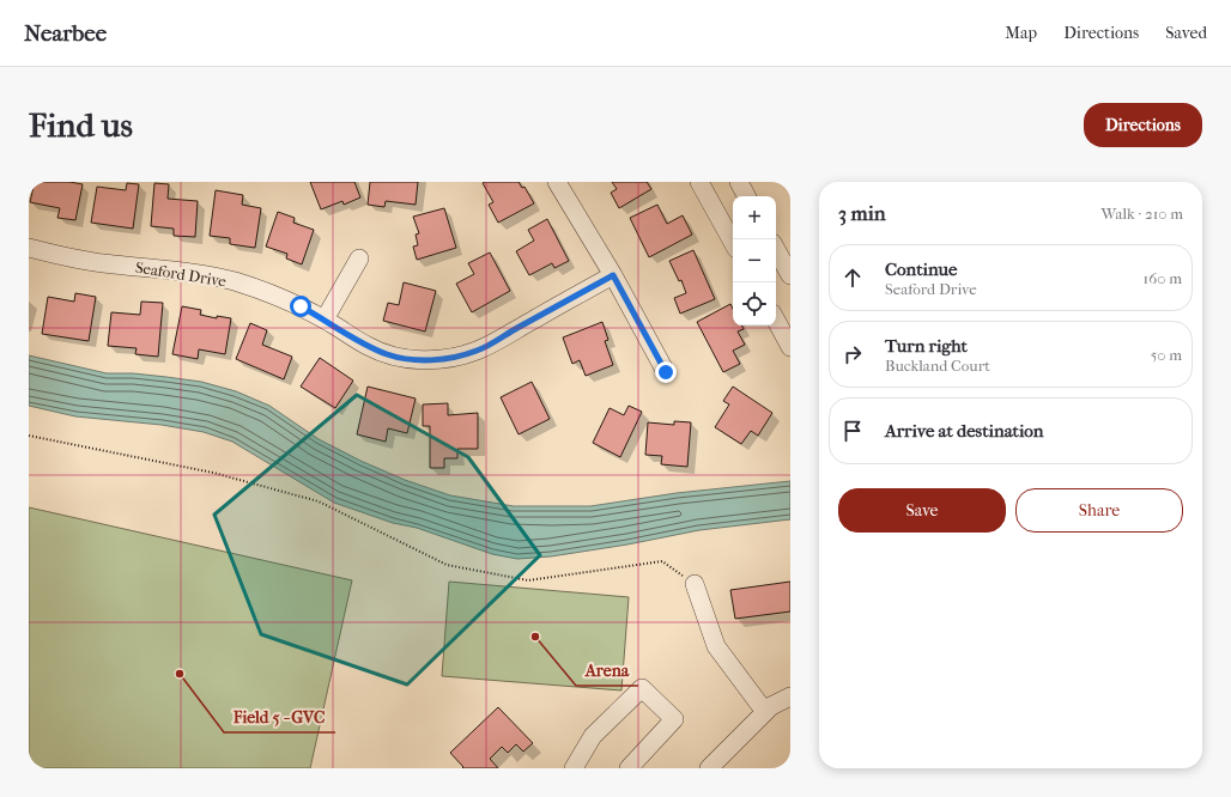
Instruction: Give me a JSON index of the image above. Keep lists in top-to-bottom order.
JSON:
{
  "streets": {
    "street": ["Seaford Drive"]
  },
  "places": ["Arena", "Field 5 - GVC"],
  "page": {
    "header": "Nearbee",
    "nav": ["Map", "Directions", "Saved"],
    "buttons": [
      "Directions",
      ["Save", "Share"]
    ],
    "title": "Find us",
    "heading": ["3 min", "Walk · 210 m"],
    "map_buttons": ["+", "−"],
    "list": [
      ["Continue", "Seaford Drive", "160 m"],
      ["Turn right", "Buckland Court", "50 m"],
      "Arrive at destination"
    ]
  }
}
